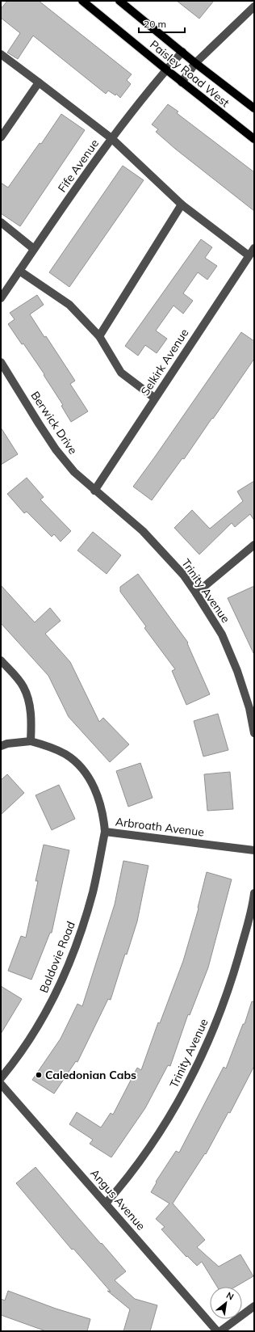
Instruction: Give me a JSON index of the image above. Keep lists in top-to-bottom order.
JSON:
{
  "streets": {
    "main road": ["Paisley Road West"],
    "street": [
      "Fife Avenue",
      "Selkirk Avenue",
      "Berwick Drive",
      "Trinity Avenue",
      "Arbroath Avenue",
      "Baldovie Road",
      "Angus Avenue"
    ]
  },
  "crossings": [
    ["Paisley Road West", "Fife Avenue"],
    ["Selkirk Avenue", "Berwick Drive"],
    ["Selkirk Avenue", "Trinity Avenue"],
    ["Berwick Drive", "Trinity Avenue"],
    ["Trinity Avenue", "Angus Avenue"],
    ["Arbroath Avenue", "Baldovie Road"]
  ],
  "places": ["Caledonian Cabs"],
  "scale_bar": "20 m",
  "north": "top right"
}
